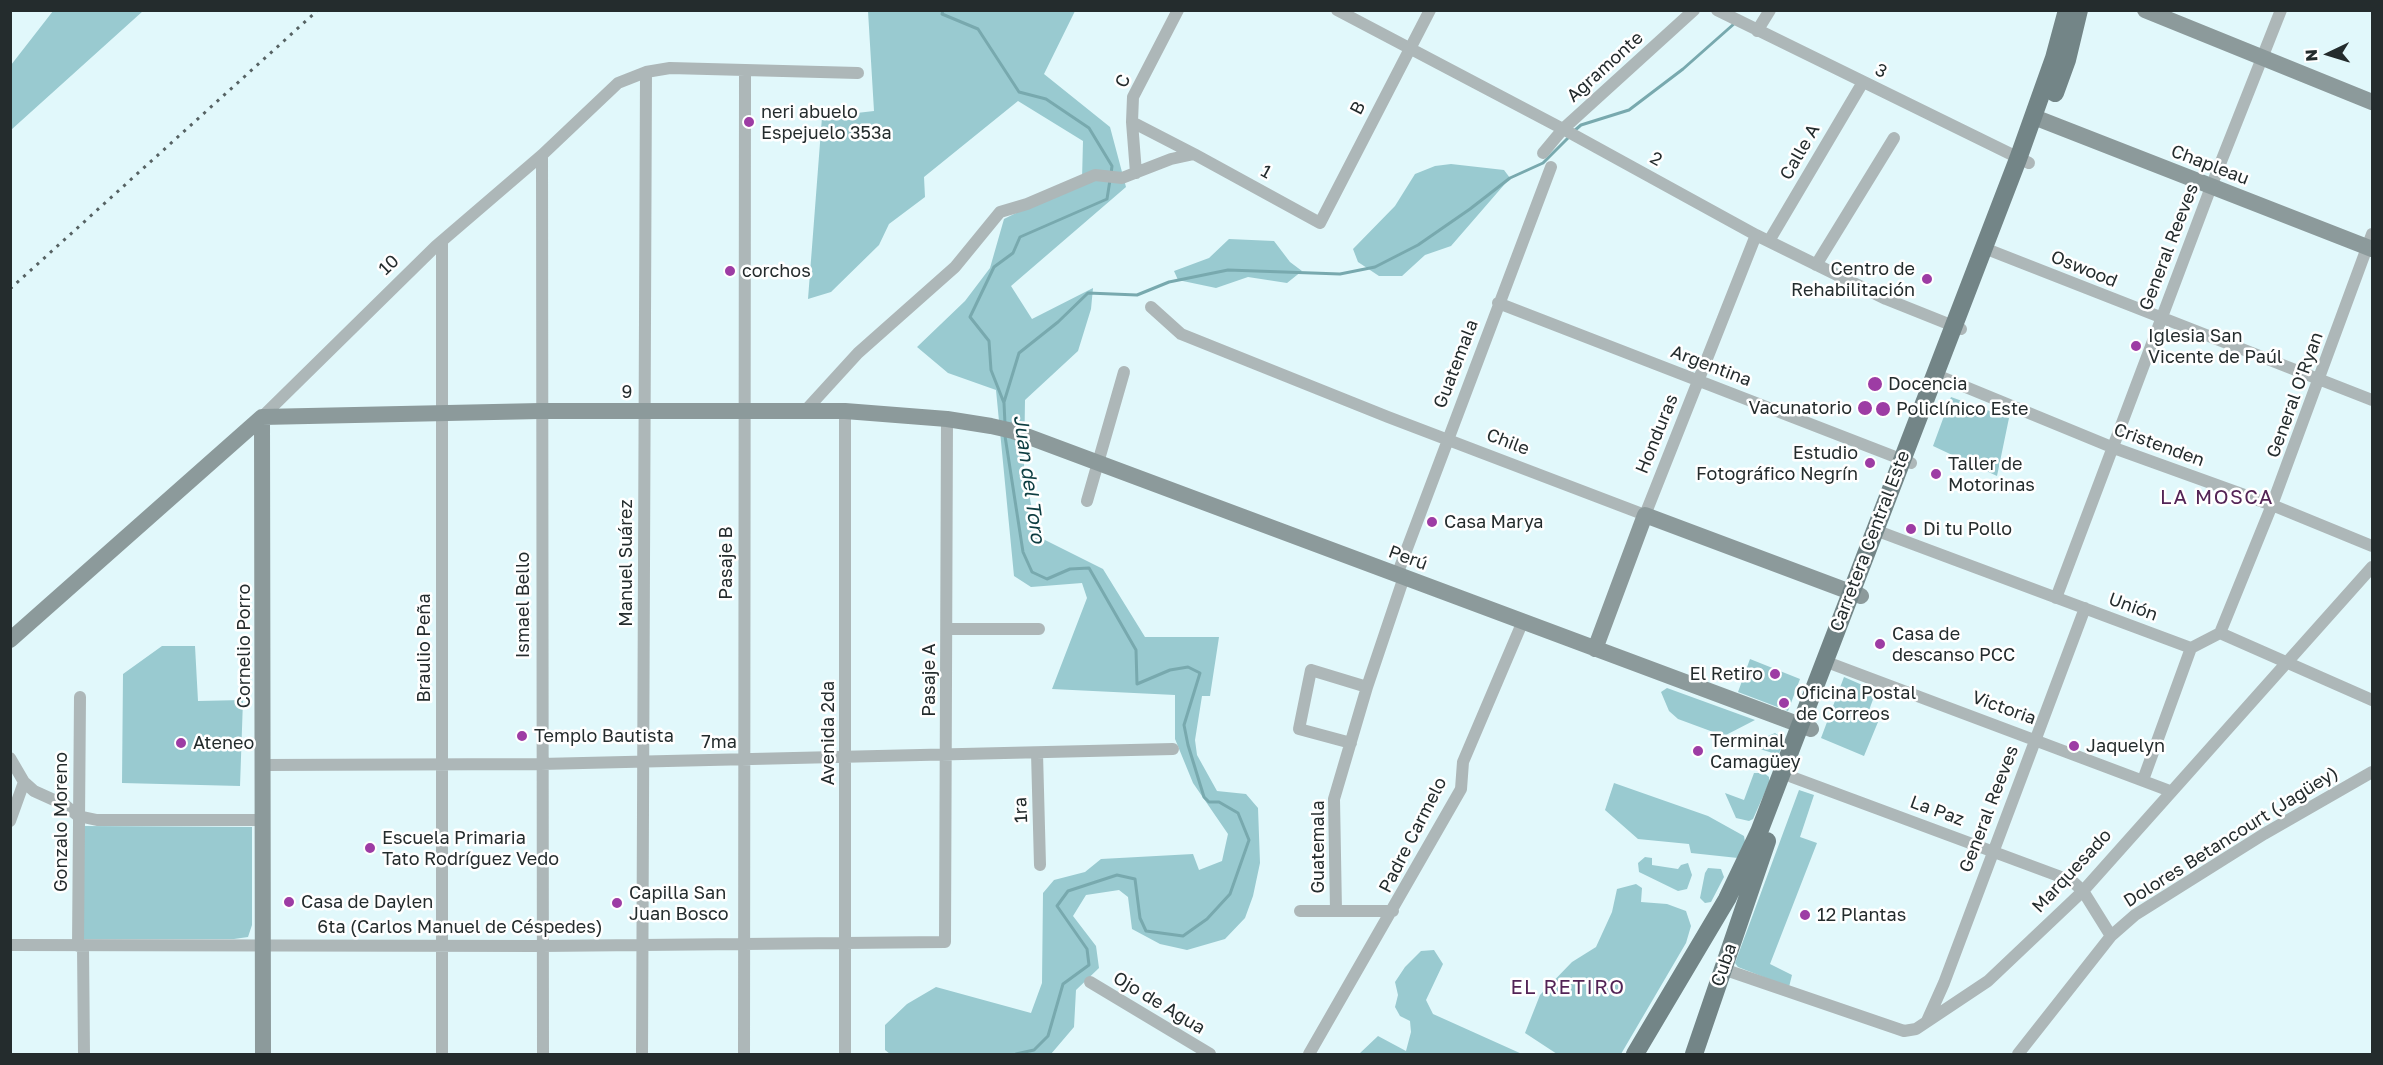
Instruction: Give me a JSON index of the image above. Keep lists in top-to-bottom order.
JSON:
{
  "streets": {
    "main road": ["Carretera Central Este", "Cuba"],
    "street": [
      "Agramonte",
      "3",
      "C",
      "B",
      "Calle A",
      "2",
      "Chapleau",
      "1",
      "General Reeves",
      "10",
      "Oswood",
      "Guatemala",
      "Argentina",
      "9",
      "General O'Ryan",
      "Honduras",
      "Chile",
      "Cristenden",
      "Perú",
      "Manuel Suárez",
      "Pasaje B",
      "Ismael Bello",
      "Unión",
      "Cornelio Porro",
      "Braulio Peña",
      "Pasaje A",
      "Victoria",
      "Avenida 2da",
      "7ma",
      "1ra",
      "La Paz",
      "Gonzalo Moreno",
      "Padre Carmelo",
      "Dolores Betancourt (Jagüey)",
      "Marquesado",
      "6ta (Carlos Manuel de Céspedes)",
      "Ojo de Agua"
    ]
  },
  "crossings": [
    ["Agramonte", "2"],
    ["3", "Calle A"],
    ["3", "Carretera Central Este"],
    ["C", "1"],
    ["B", "2"],
    ["B", "1"],
    ["Calle A", "2"],
    ["2", "Honduras"],
    ["2", "Carretera Central Este"],
    ["Chapleau", "General Reeves"],
    ["Chapleau", "General O'Ryan"],
    ["Chapleau", "Carretera Central Este"],
    ["General Reeves", "Oswood"],
    ["General Reeves", "Cristenden"],
    ["General Reeves", "Unión"],
    ["General Reeves", "Victoria"],
    ["General Reeves", "La Paz"],
    ["General Reeves", "Marquesado"],
    ["10", "9"],
    ["10", "Manuel Suárez"],
    ["10", "Pasaje B"],
    ["10", "Ismael Bello"],
    ["10", "Cornelio Porro"],
    ["10", "Braulio Peña"],
    ["Oswood", "General O'Ryan"],
    ["Oswood", "Carretera Central Este"],
    ["Guatemala", "Argentina"],
    ["Guatemala", "Chile"],
    ["Guatemala", "Perú"],
    ["Argentina", "Honduras"],
    ["Argentina", "Carretera Central Este"],
    ["9", "Perú"],
    ["9", "Manuel Suárez"],
    ["9", "Pasaje B"],
    ["9", "Ismael Bello"],
    ["9", "Cornelio Porro"],
    ["9", "Braulio Peña"],
    ["9", "Pasaje A"],
    ["9", "Avenida 2da"],
    ["General O'Ryan", "Cristenden"],
    ["Honduras", "Chile"],
    ["Honduras", "Perú"],
    ["Chile", "Carretera Central Este"],
    ["Cristenden", "Carretera Central Este"],
    ["Carretera Central Este", "Perú"],
    ["Carretera Central Este", "Unión"],
    ["Carretera Central Este", "Victoria"],
    ["Carretera Central Este", "La Paz"],
    ["Carretera Central Este", "Cuba"],
    ["Perú", "Padre Carmelo"],
    ["Manuel Suárez", "7ma"],
    ["Manuel Suárez", "6ta (Carlos Manuel de Céspedes)"],
    ["Pasaje B", "7ma"],
    ["Pasaje B", "6ta (Carlos Manuel de Céspedes)"],
    ["Ismael Bello", "7ma"],
    ["Ismael Bello", "6ta (Carlos Manuel de Céspedes)"],
    ["Cornelio Porro", "7ma"],
    ["Cornelio Porro", "6ta (Carlos Manuel de Céspedes)"],
    ["Braulio Peña", "7ma"],
    ["Braulio Peña", "6ta (Carlos Manuel de Céspedes)"],
    ["Pasaje A", "7ma"],
    ["Pasaje A", "6ta (Carlos Manuel de Céspedes)"],
    ["Victoria", "Marquesado"],
    ["Avenida 2da", "7ma"],
    ["Avenida 2da", "6ta (Carlos Manuel de Céspedes)"],
    ["7ma", "1ra"],
    ["La Paz", "Dolores Betancourt (Jagüey)"],
    ["La Paz", "Marquesado"],
    ["Gonzalo Moreno", "6ta (Carlos Manuel de Céspedes)"],
    ["Marquesado", "Cuba"]
  ],
  "districts": ["LA MOSCA", "EL RETIRO"],
  "water": ["Juan del Toro"],
  "places": [
    "neri abuelo Espejuelo 353a",
    "corchos",
    "Centro de Rehabilitación",
    "Iglesia San Vicente de Paúl",
    "Docencia",
    "Vacunatorio",
    "Policlínico Este",
    "Estudio Fotográfico Negrín",
    "Taller de Motorinas",
    "Casa Marya",
    "Di tu Pollo",
    "Casa de descanso PCC",
    "El Retiro",
    "Oficina Postal de Correos",
    "Templo Bautista",
    "Ateneo",
    "Jaquelyn",
    "Terminal Camagüey",
    "Escuela Primaria Tato Rodríguez Vedo",
    "Casa de Daylen",
    "Capilla San Juan Bosco",
    "12 Plantas"
  ],
  "north": "left"
}
